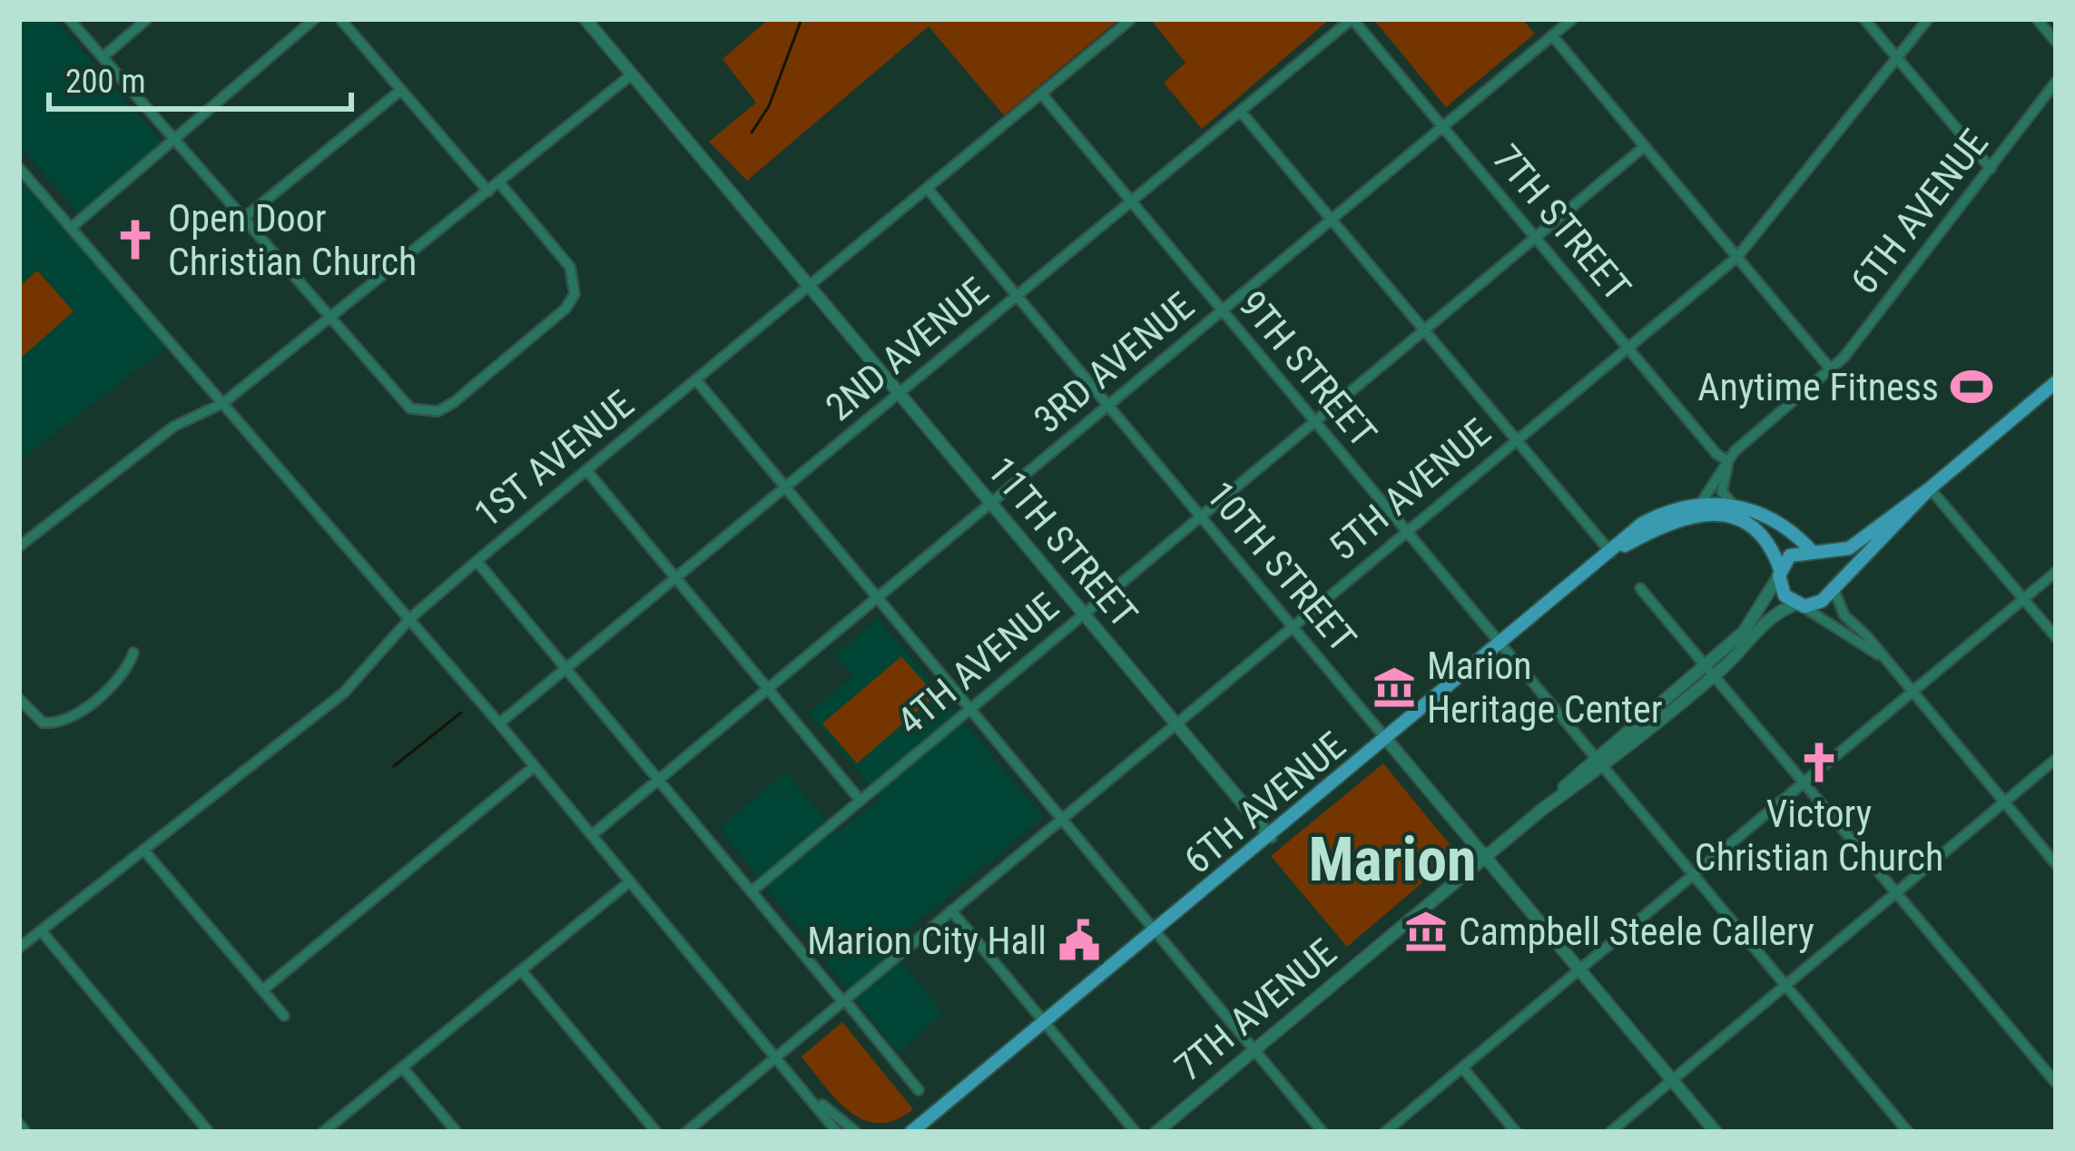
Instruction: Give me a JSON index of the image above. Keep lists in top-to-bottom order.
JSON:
{
  "streets": {
    "main road": ["6TH AVENUE"],
    "street": [
      "7TH STREET",
      "2ND AVENUE",
      "3RD AVENUE",
      "9TH STREET",
      "1ST AVENUE",
      "5TH AVENUE",
      "11TH STREET",
      "10TH STREET",
      "4TH AVENUE",
      "7TH AVENUE"
    ]
  },
  "crossings": [
    ["6TH AVENUE", "7TH STREET"],
    ["6TH AVENUE", "9TH STREET"],
    ["6TH AVENUE", "11TH STREET"],
    ["6TH AVENUE", "10TH STREET"],
    ["6TH AVENUE", "7TH AVENUE"],
    ["7TH STREET", "2ND AVENUE"],
    ["7TH STREET", "3RD AVENUE"],
    ["7TH STREET", "5TH AVENUE"],
    ["7TH STREET", "4TH AVENUE"],
    ["2ND AVENUE", "9TH STREET"],
    ["2ND AVENUE", "11TH STREET"],
    ["2ND AVENUE", "10TH STREET"],
    ["3RD AVENUE", "9TH STREET"],
    ["3RD AVENUE", "11TH STREET"],
    ["3RD AVENUE", "10TH STREET"],
    ["9TH STREET", "1ST AVENUE"],
    ["9TH STREET", "5TH AVENUE"],
    ["9TH STREET", "4TH AVENUE"],
    ["9TH STREET", "7TH AVENUE"],
    ["1ST AVENUE", "11TH STREET"],
    ["1ST AVENUE", "10TH STREET"],
    ["5TH AVENUE", "11TH STREET"],
    ["5TH AVENUE", "10TH STREET"],
    ["11TH STREET", "4TH AVENUE"],
    ["10TH STREET", "4TH AVENUE"],
    ["10TH STREET", "7TH AVENUE"]
  ],
  "districts": ["Marion"],
  "places": {
    "church": ["Open Door Christian Church", "Victory Christian Church"],
    "sports": ["Anytime Fitness"],
    "museum": ["Marion Heritage Center", "Campbell Steele Callery"],
    "public building": ["Marion City Hall"]
  },
  "scale_bar": "200 m"
}
